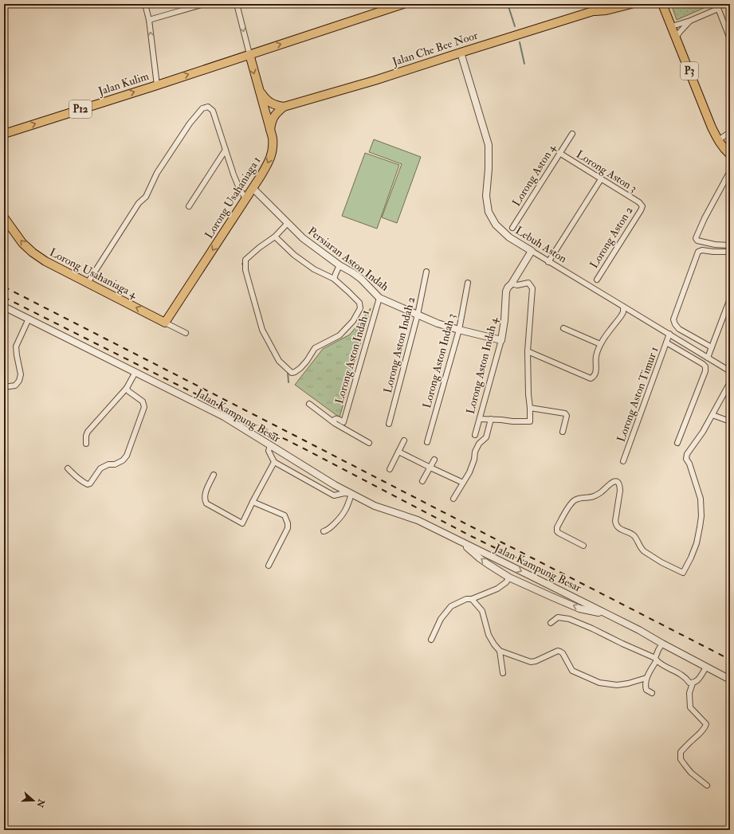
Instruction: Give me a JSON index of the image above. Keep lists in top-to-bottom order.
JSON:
{
  "streets": {
    "main road": [
      "Jalan Che Bee Noor",
      "P3",
      "Jalan Kulim",
      "P12",
      "Lorong Usahaniaga 1",
      "Lorong Usahaniaga 4"
    ],
    "street": [
      "Lorong Aston 3",
      "Lorong Aston 4",
      "Lorong Aston 2",
      "Lebuh Aston",
      "Persiaran Aston Indah",
      "Lorong Aston Indah 2",
      "Lorong Aston Indah 1",
      "Lorong Aston Indah 3",
      "Lorong Aston Indah 4",
      "Lorong Aston Timur 1",
      "Jalan Kampung Besar"
    ]
  },
  "crossings": [
    ["Jalan Che Bee Noor", "Lebuh Aston"],
    ["Jalan Kulim", "Lorong Usahaniaga 1"],
    ["Lorong Aston 3", "Lorong Aston 4"],
    ["Lorong Aston 3", "Lorong Aston 2"],
    ["Lorong Usahaniaga 1", "Persiaran Aston Indah"],
    ["Lorong Usahaniaga 1", "Lorong Usahaniaga 4"],
    ["Lebuh Aston", "Lorong Aston Indah 4"],
    ["Lebuh Aston", "Lorong Aston Timur 1"],
    ["Persiaran Aston Indah", "Lorong Aston Indah 2"],
    ["Persiaran Aston Indah", "Lorong Aston Indah 1"],
    ["Persiaran Aston Indah", "Lorong Aston Indah 3"],
    ["Persiaran Aston Indah", "Lorong Aston Indah 4"]
  ],
  "one_way": ["Jalan Kulim", "Lorong Usahaniaga 1", "Lorong Usahaniaga 4"],
  "north": "right"
}
